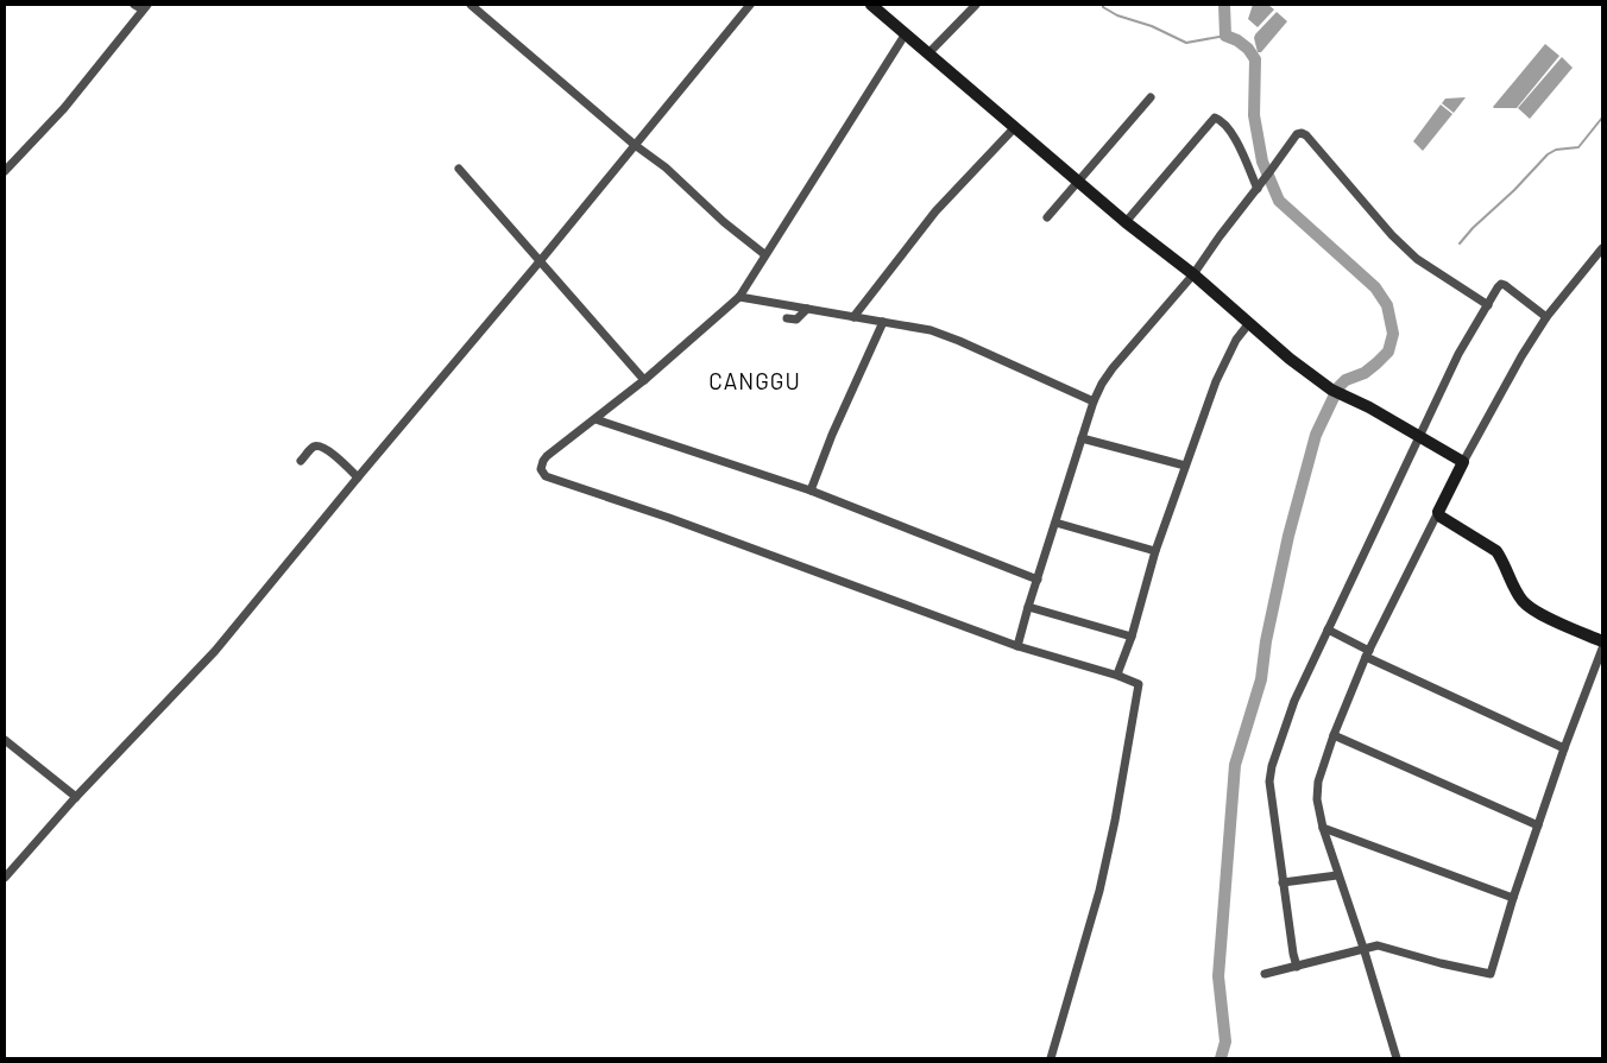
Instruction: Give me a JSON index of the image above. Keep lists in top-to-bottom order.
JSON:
{
  "districts": ["CANGGU"]
}
